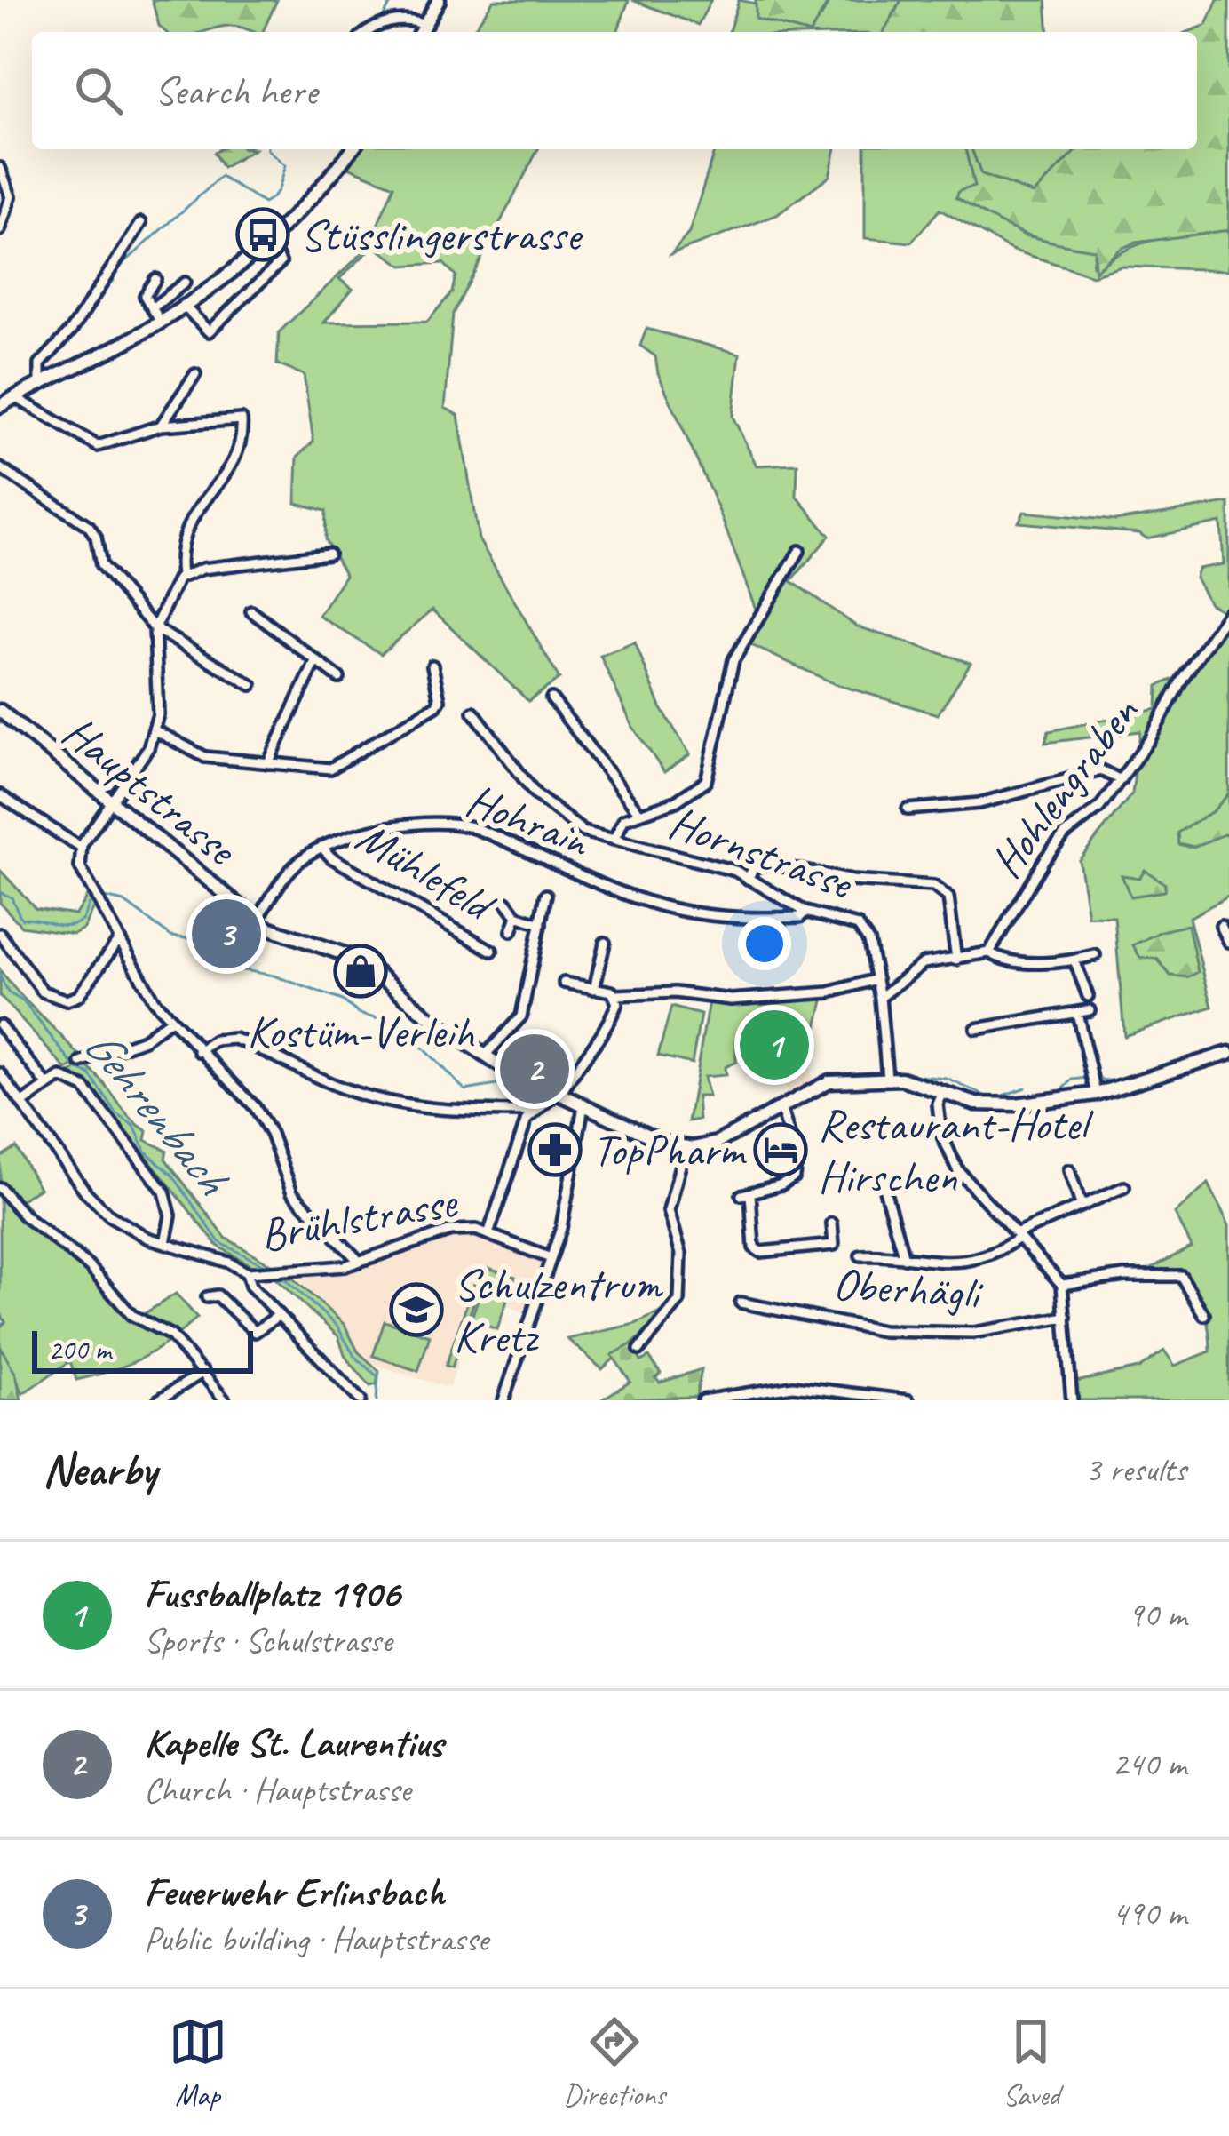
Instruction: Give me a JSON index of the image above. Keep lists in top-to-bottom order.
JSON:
{
  "streets": {
    "main road": ["Hauptstrasse"],
    "street": [
      "Hohlengraben",
      "Hohrain",
      "Hornstrasse",
      "Mühlefeld",
      "Brühlstrasse",
      "Oberhägli"
    ]
  },
  "crossings": [
    ["Hauptstrasse", "Hohrain"],
    ["Hohrain", "Hornstrasse"],
    ["Hohrain", "Mühlefeld"]
  ],
  "water": ["Gehrenbach"],
  "places": {
    "bus stop": ["Stüsslingerstrasse"],
    "shop": ["Kostüm-Verleih"],
    "pharmacy": ["TopPharm"],
    "hotel": ["Restaurant-Hotel Hirschen"],
    "school or university": ["Schulzentrum Kretz"]
  },
  "scale_bar": "200 m",
  "page": {
    "search": "Search here",
    "pins": ["3", "1", "2"],
    "scale": "200 m",
    "heading": ["Nearby", "3 results"],
    "list": [
      {
        "mark": "1",
        "name": "Fussballplatz 1906",
        "note": "Sports · Schulstrasse",
        "value": "90 m"
      },
      {
        "mark": "2",
        "name": "Kapelle St. Laurentius",
        "note": "Church · Hauptstrasse",
        "value": "240 m"
      },
      {
        "mark": "3",
        "name": "Feuerwehr Erlinsbach",
        "note": "Public building · Hauptstrasse",
        "value": "490 m"
      }
    ],
    "nav": ["Map", "Directions", "Saved"]
  }
}
